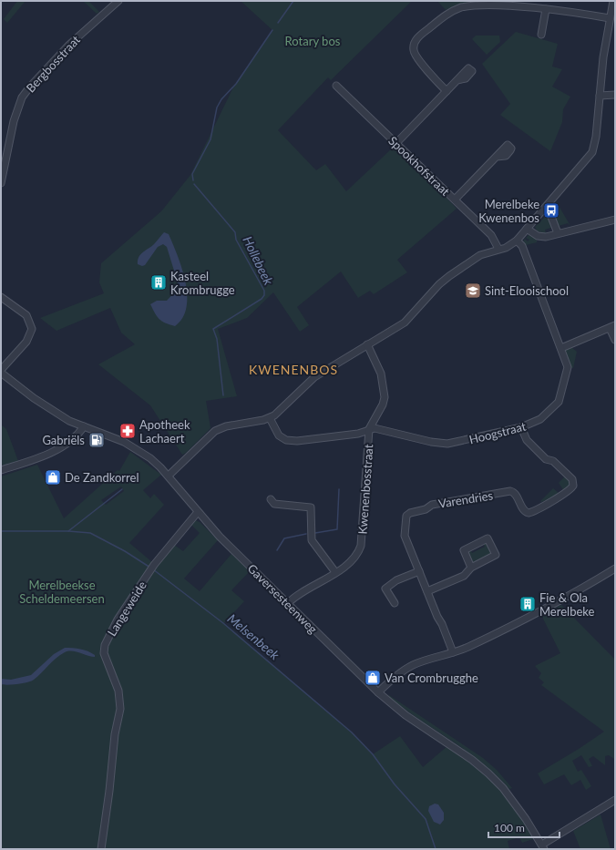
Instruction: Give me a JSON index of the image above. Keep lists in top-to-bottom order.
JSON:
{
  "streets": {
    "street": [
      "Bergbosstraat",
      "Spookhofstraat",
      "Hoogstraat",
      "Kwenenbosstraat",
      "Varendries",
      "Gaversesteenweg",
      "Langeweide"
    ]
  },
  "crossings": [
    ["Hoogstraat", "Kwenenbosstraat"],
    ["Hoogstraat", "Varendries"],
    ["Kwenenbosstraat", "Gaversesteenweg"],
    ["Gaversesteenweg", "Langeweide"]
  ],
  "districts": ["KWENENBOS"],
  "water": ["Hollebeek", "Melsenbeek"],
  "parks": ["Rotary bos", "Merelbeekse Scheldemeersen"],
  "places": {
    "bus stop": ["Merelbeke Kwenenbos"],
    "building": ["Kasteel Krombrugge", "Fie & Ola Merelbeke"],
    "school or university": ["Sint-Elooischool"],
    "pharmacy": ["Apotheek Lachaert"],
    "fuel station": ["Gabriëls"],
    "shop": ["De Zandkorrel", "Van Crombrugghe"]
  },
  "scale_bar": "100 m"
}
